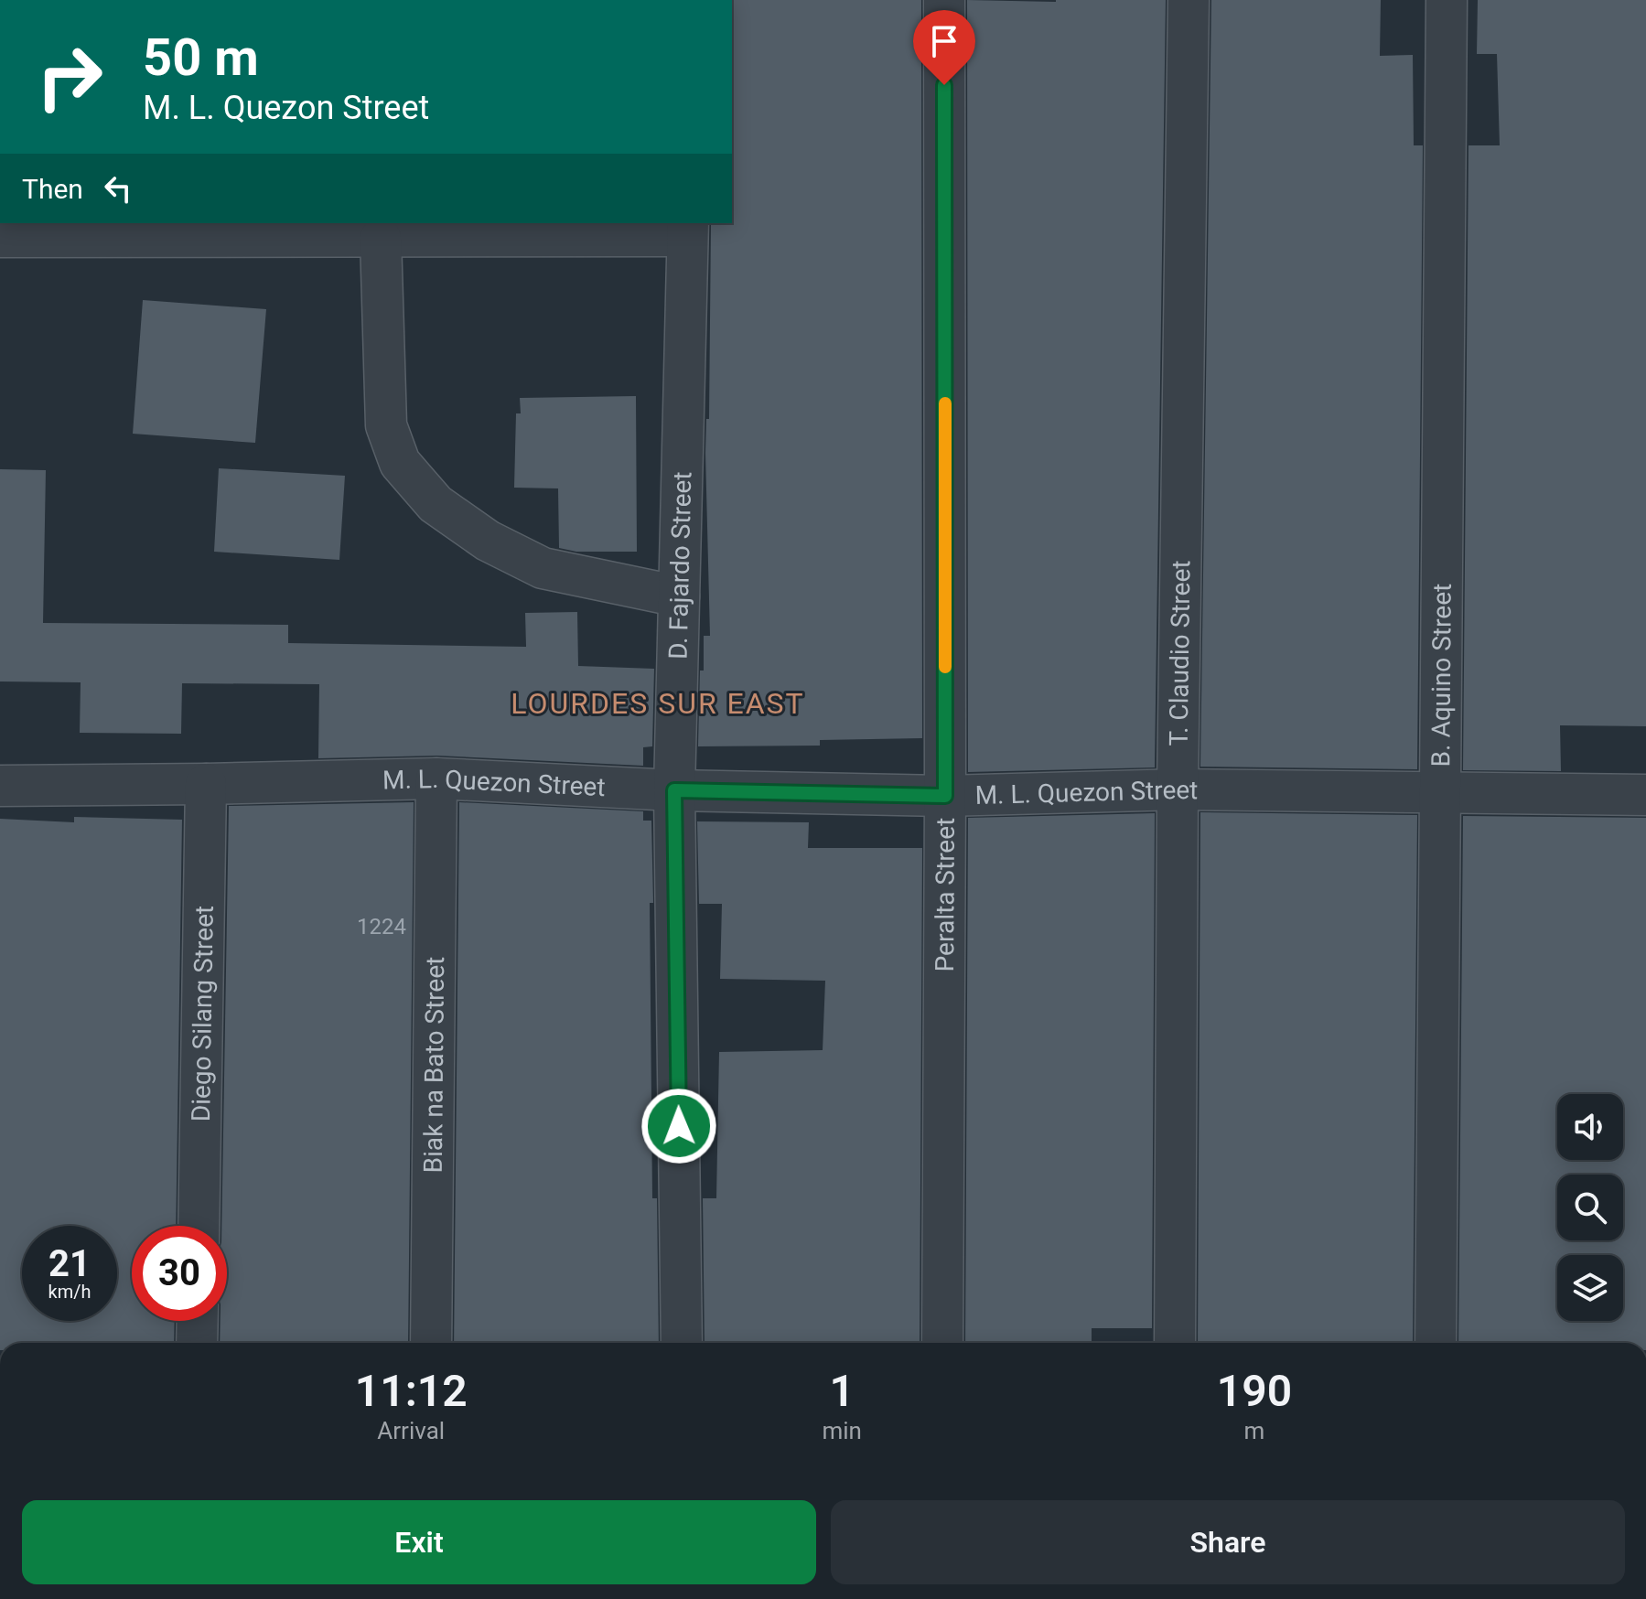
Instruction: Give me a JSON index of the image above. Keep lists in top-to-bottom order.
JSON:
{
  "streets": {
    "street": [
      "D. Fajardo Street",
      "T. Claudio Street",
      "B. Aquino Street",
      "M. L. Quezon Street",
      "Peralta Street",
      "Diego Silang Street",
      "Biak na Bato Street"
    ]
  },
  "crossings": [
    ["D. Fajardo Street", "M. L. Quezon Street"],
    ["T. Claudio Street", "M. L. Quezon Street"],
    ["B. Aquino Street", "M. L. Quezon Street"],
    ["M. L. Quezon Street", "Peralta Street"],
    ["M. L. Quezon Street", "Diego Silang Street"],
    ["M. L. Quezon Street", "Biak na Bato Street"]
  ],
  "districts": ["LOURDES SUR EAST"],
  "house_numbers": ["1224"],
  "page": {
    "turn": ["50 m", "M. L. Quezon Street"],
    "then": "Then",
    "speed": "21 km/h",
    "limit": "30",
    "eta": [
      "11:12",
      "Arrival",
      "1",
      "min",
      "190",
      "m"
    ],
    "buttons": ["Exit", "Share"]
  }
}
